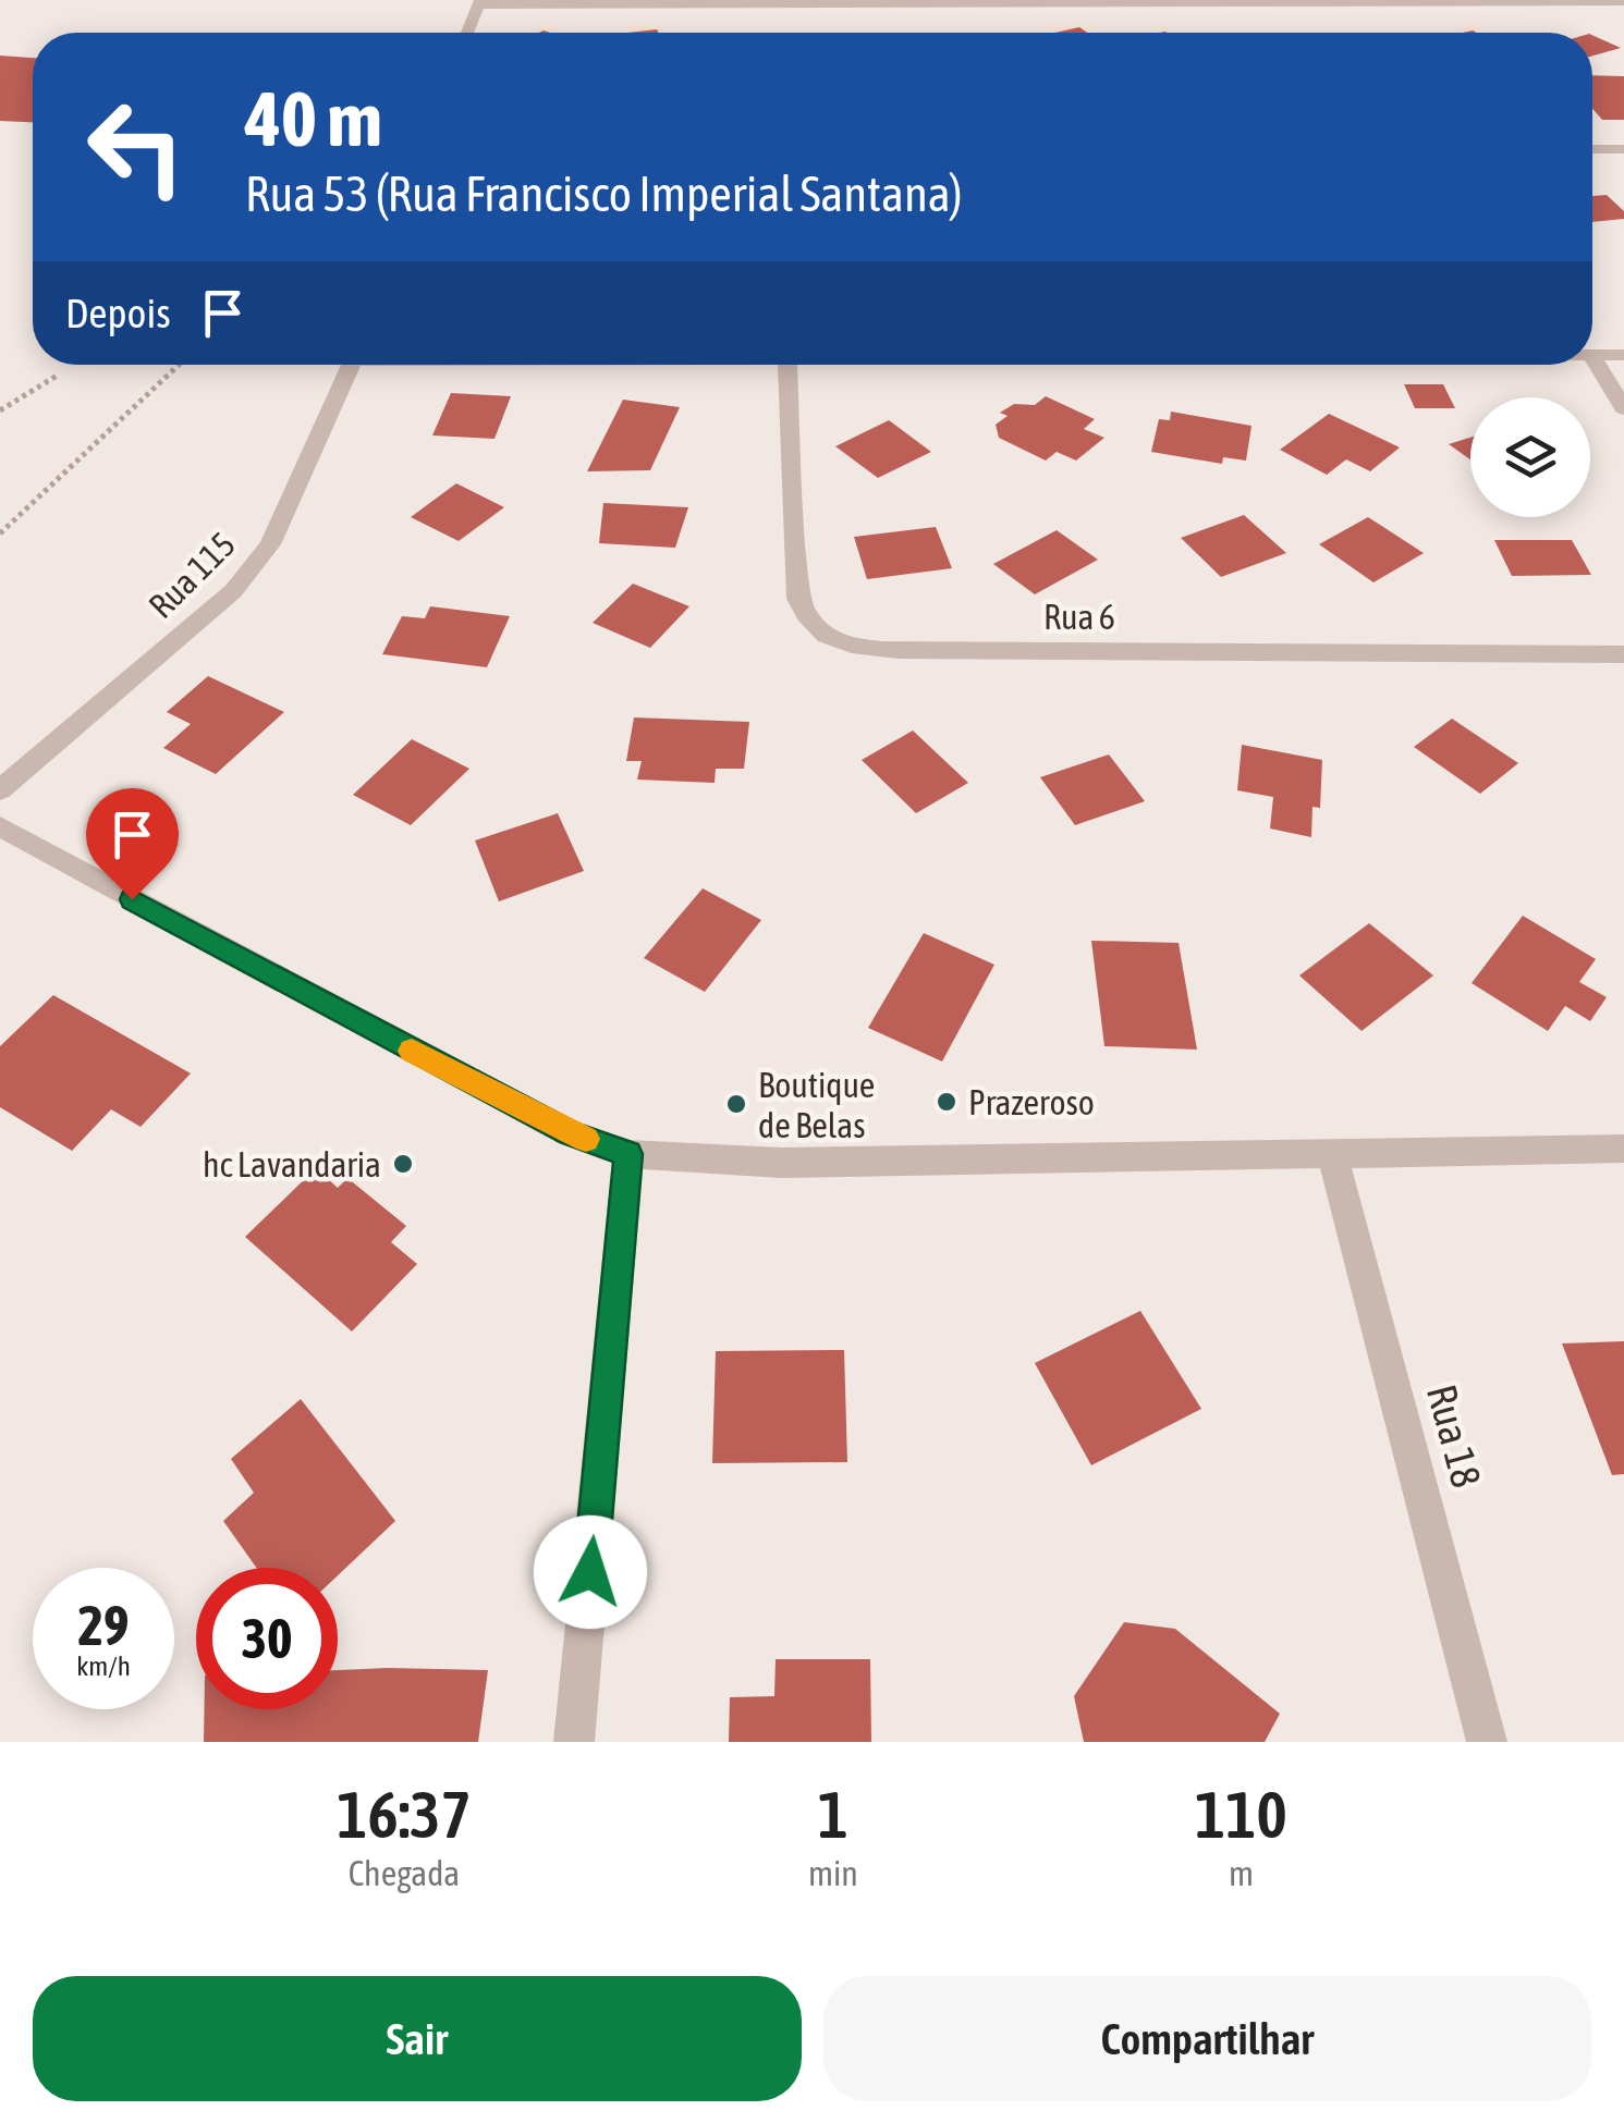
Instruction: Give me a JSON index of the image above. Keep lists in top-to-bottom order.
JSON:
{
  "streets": {
    "street": ["Rua 115", "Rua 6", "Rua 18"]
  },
  "places": ["Prazeroso", "Boutique de Belas", "hc Lavandaria"],
  "page": {
    "turn": ["40 m", "Rua 53 (Rua Francisco Imperial Santana)"],
    "then": "Depois",
    "speed": "29 km/h",
    "limit": "30",
    "eta": [
      "16:37",
      "Chegada",
      "1",
      "min",
      "110",
      "m"
    ],
    "buttons": ["Sair", "Compartilhar"]
  }
}
